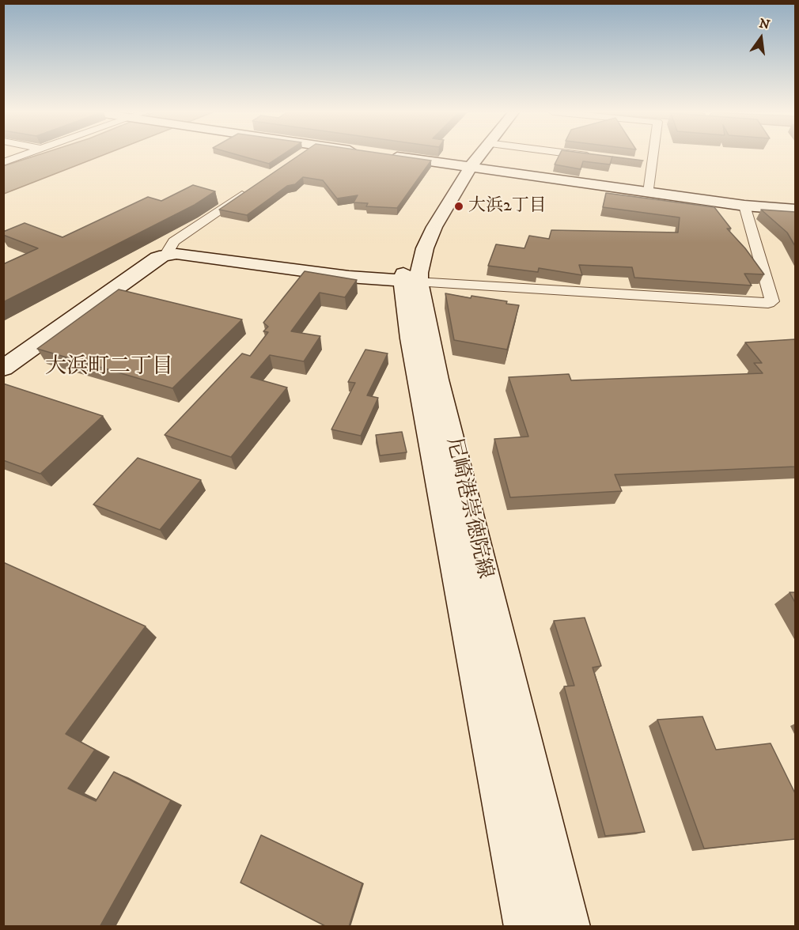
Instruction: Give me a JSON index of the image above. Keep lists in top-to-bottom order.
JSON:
{
  "streets": {
    "main road": ["尼崎港崇徳院線"]
  },
  "districts": ["大浜町二丁目"],
  "places": ["大浜2丁目"],
  "north": "top"
}
